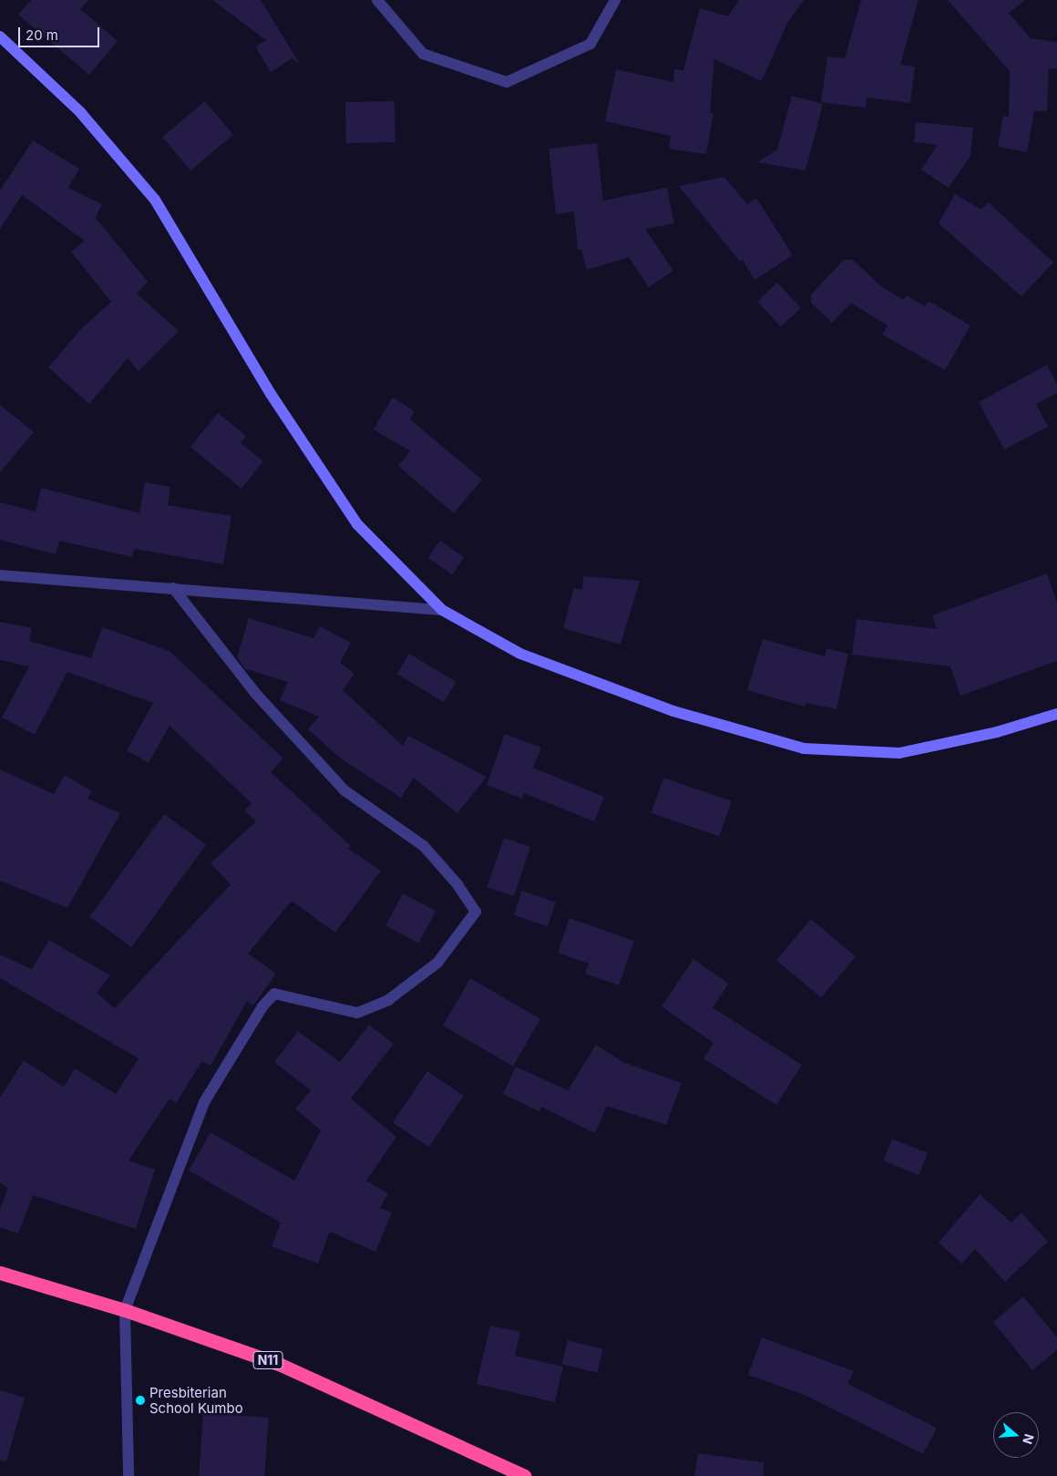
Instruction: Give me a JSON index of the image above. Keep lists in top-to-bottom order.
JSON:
{
  "streets": {
    "highway": ["N11"]
  },
  "places": ["Presbiterian School Kumbo"],
  "scale_bar": "20 m",
  "north": "right"
}
